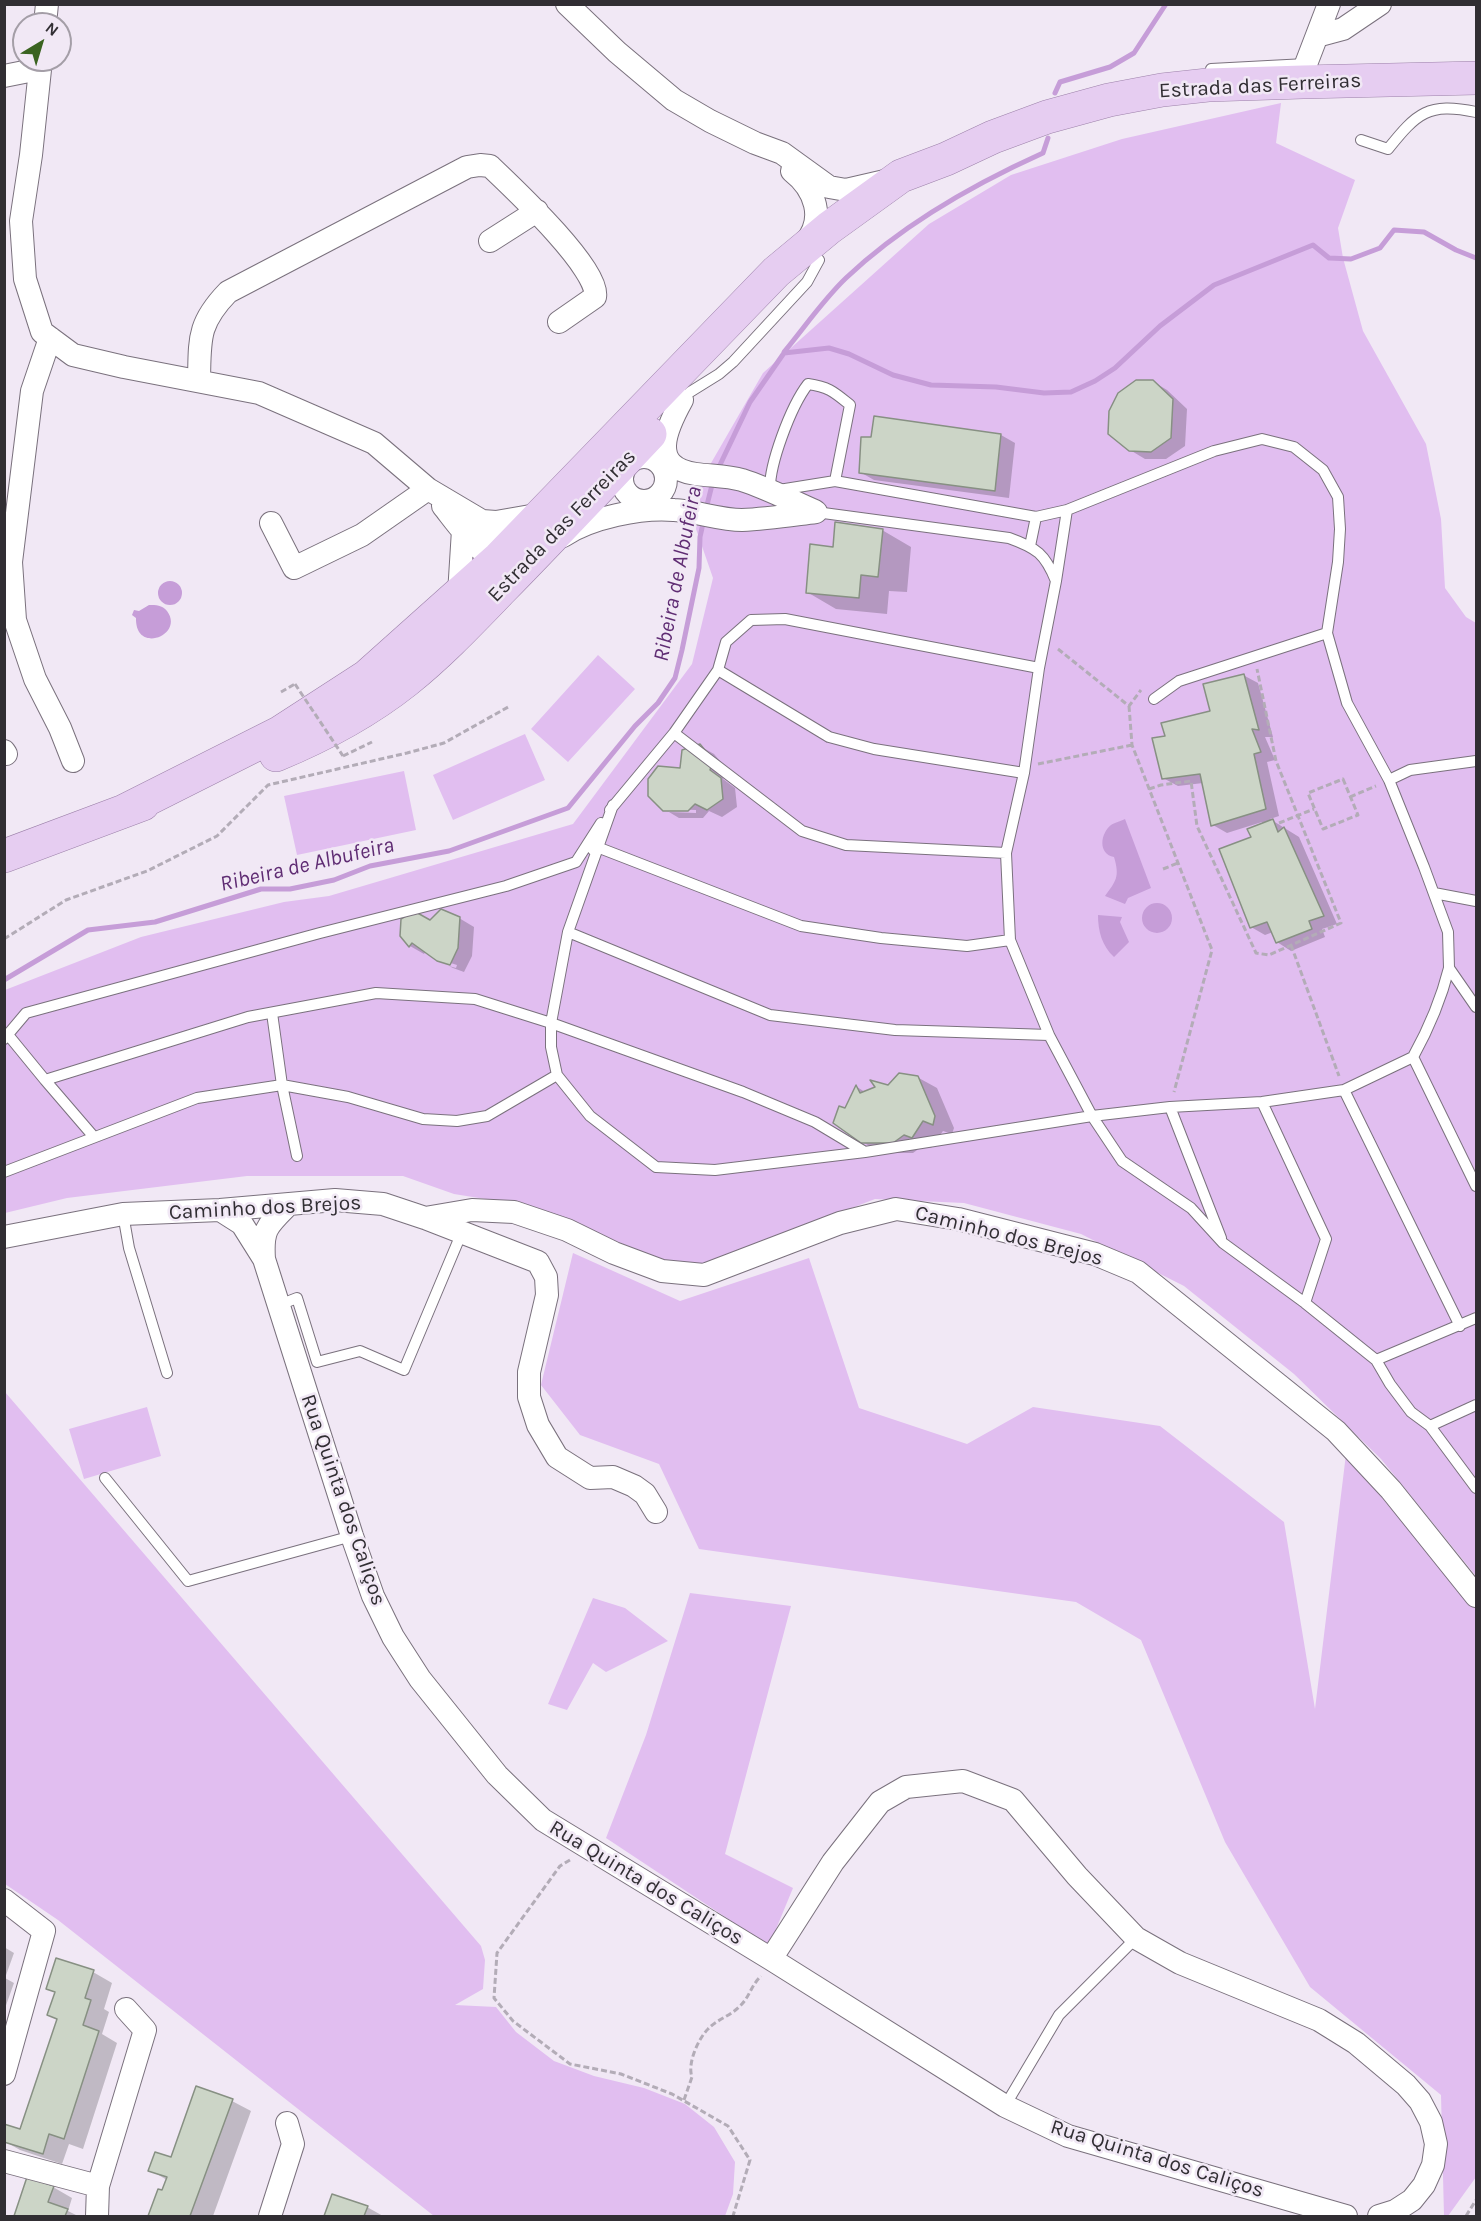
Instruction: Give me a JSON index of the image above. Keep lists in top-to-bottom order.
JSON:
{
  "streets": {
    "main road": ["Estrada das Ferreiras"],
    "street": ["Caminho dos Brejos", "Rua Quinta dos Caliços"]
  },
  "water": ["Ribeira de Albufeira"],
  "north": "top right"
}
